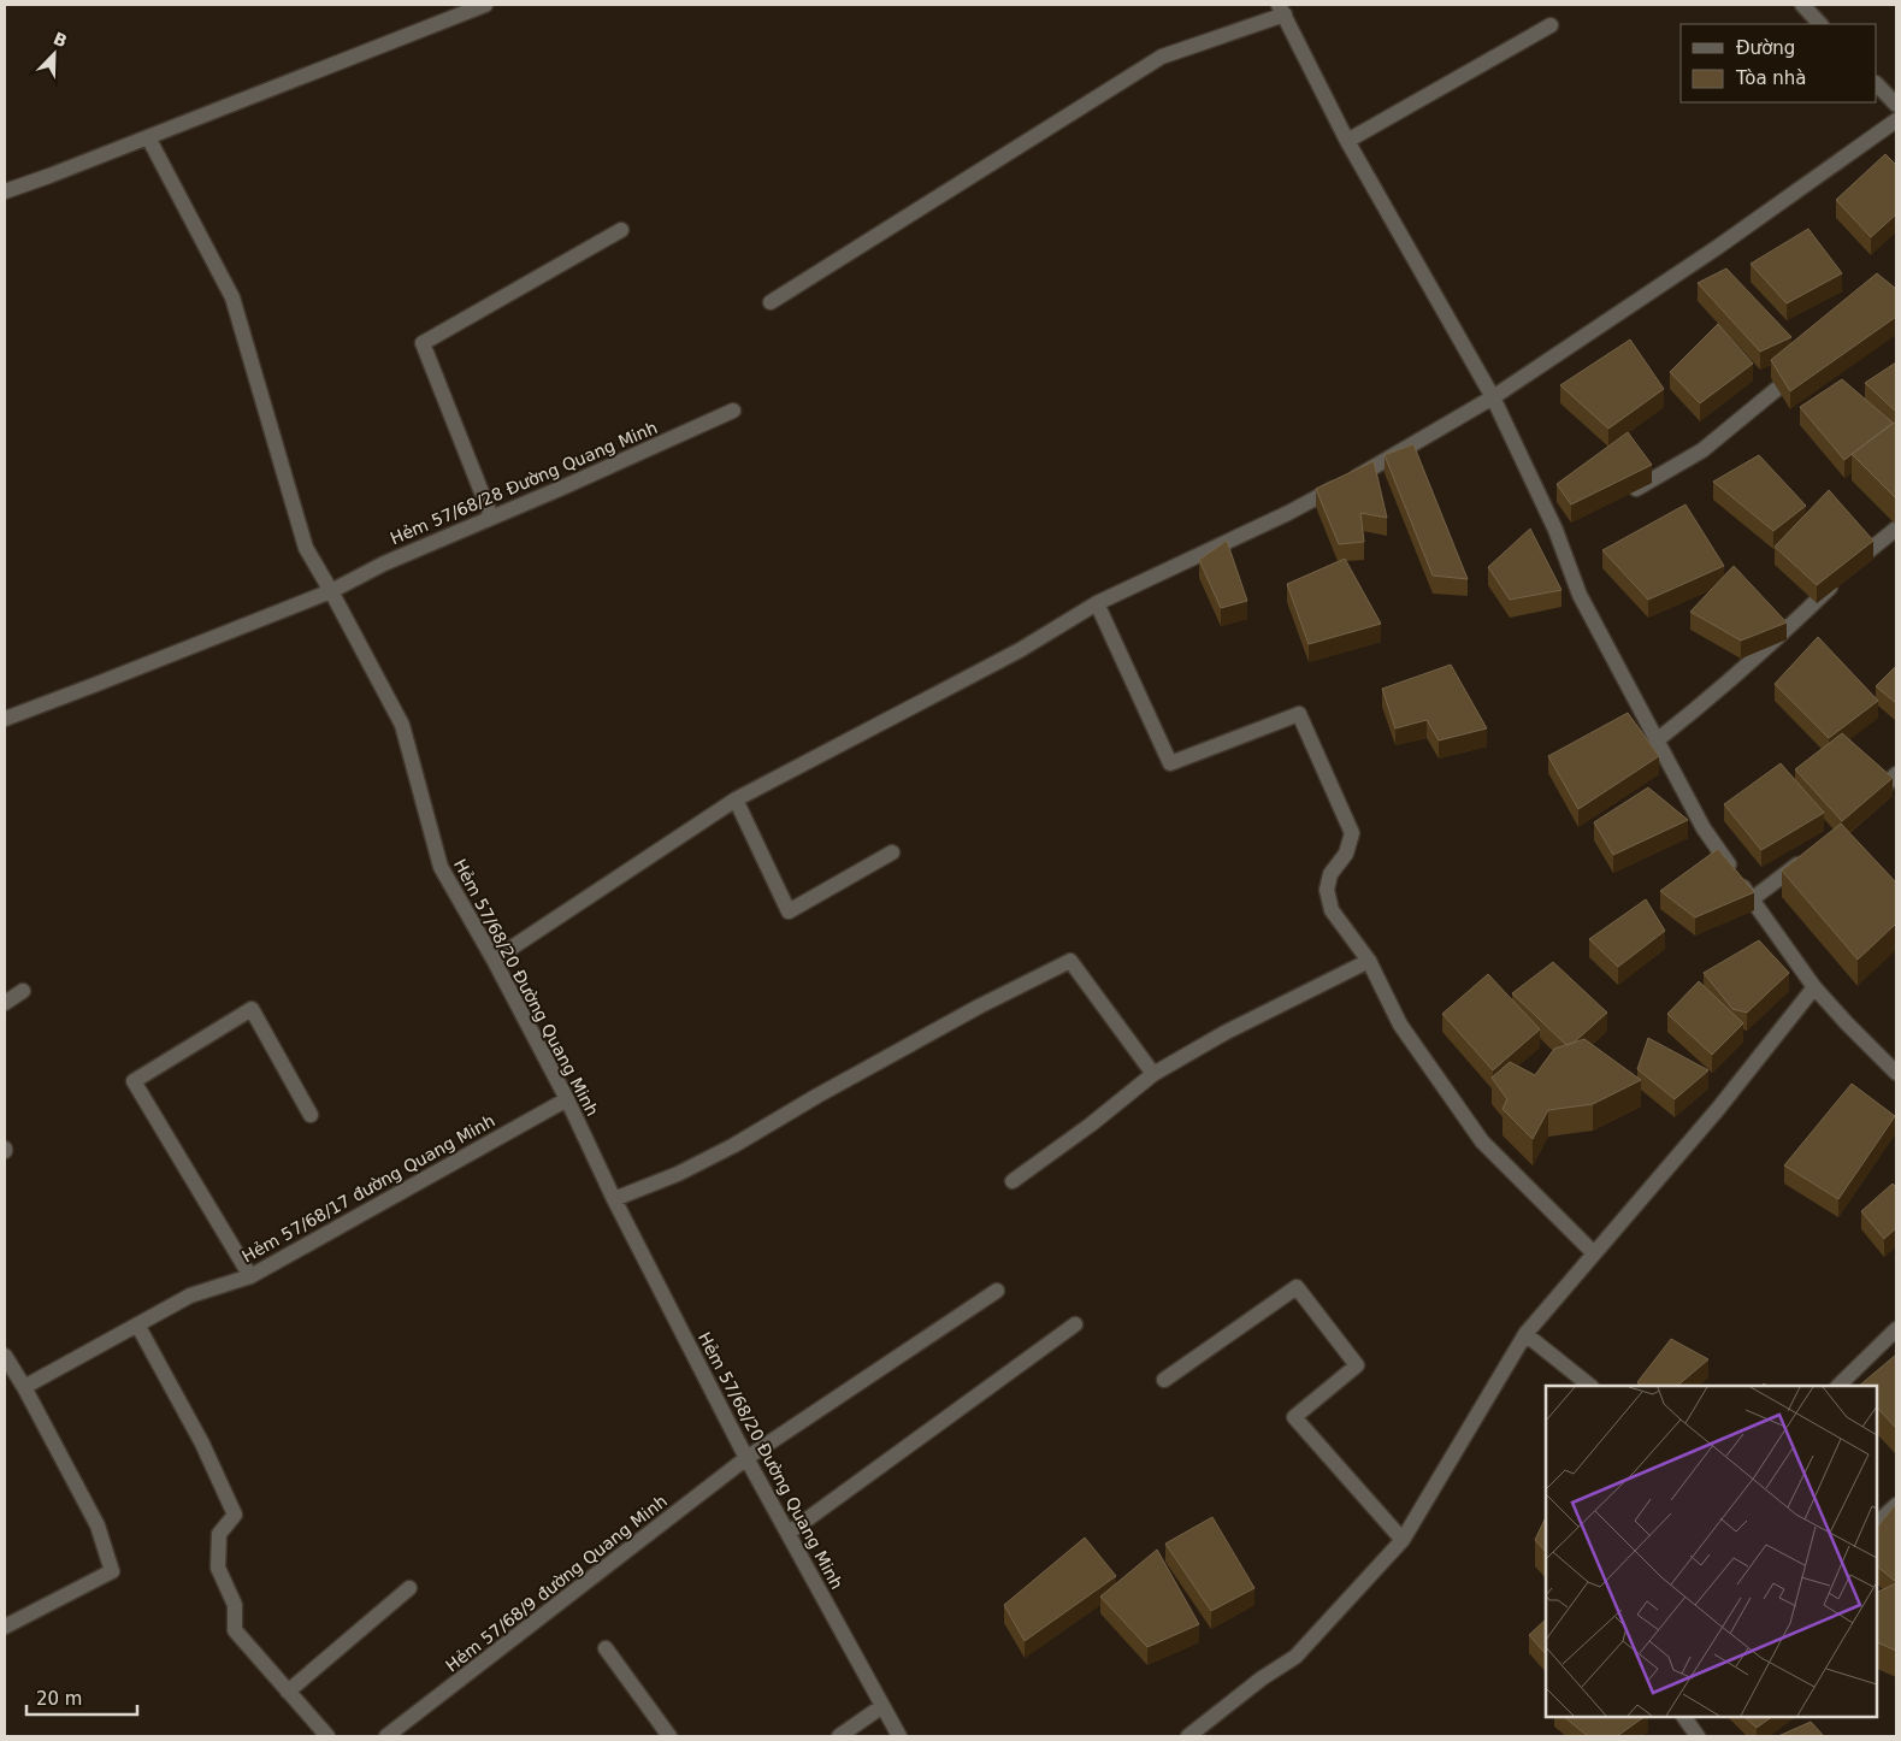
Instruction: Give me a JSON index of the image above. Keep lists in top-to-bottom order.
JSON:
{
  "streets": {
    "street": [
      "Hẻm 57/68/28 Đường Quang Minh",
      "Hẻm 57/68/20 Đường Quang Minh",
      "Hẻm 57/68/17 đường Quang Minh",
      "Hẻm 57/68/9 đường Quang Minh"
    ]
  },
  "crossings": [
    ["Hẻm 57/68/28 Đường Quang Minh", "Hẻm 57/68/20 Đường Quang Minh"],
    ["Hẻm 57/68/20 Đường Quang Minh", "Hẻm 57/68/17 đường Quang Minh"],
    ["Hẻm 57/68/20 Đường Quang Minh", "Hẻm 57/68/9 đường Quang Minh"]
  ],
  "legend": ["Đường", "Tòa nhà"],
  "scale_bar": "20 m",
  "north": "top right"
}
